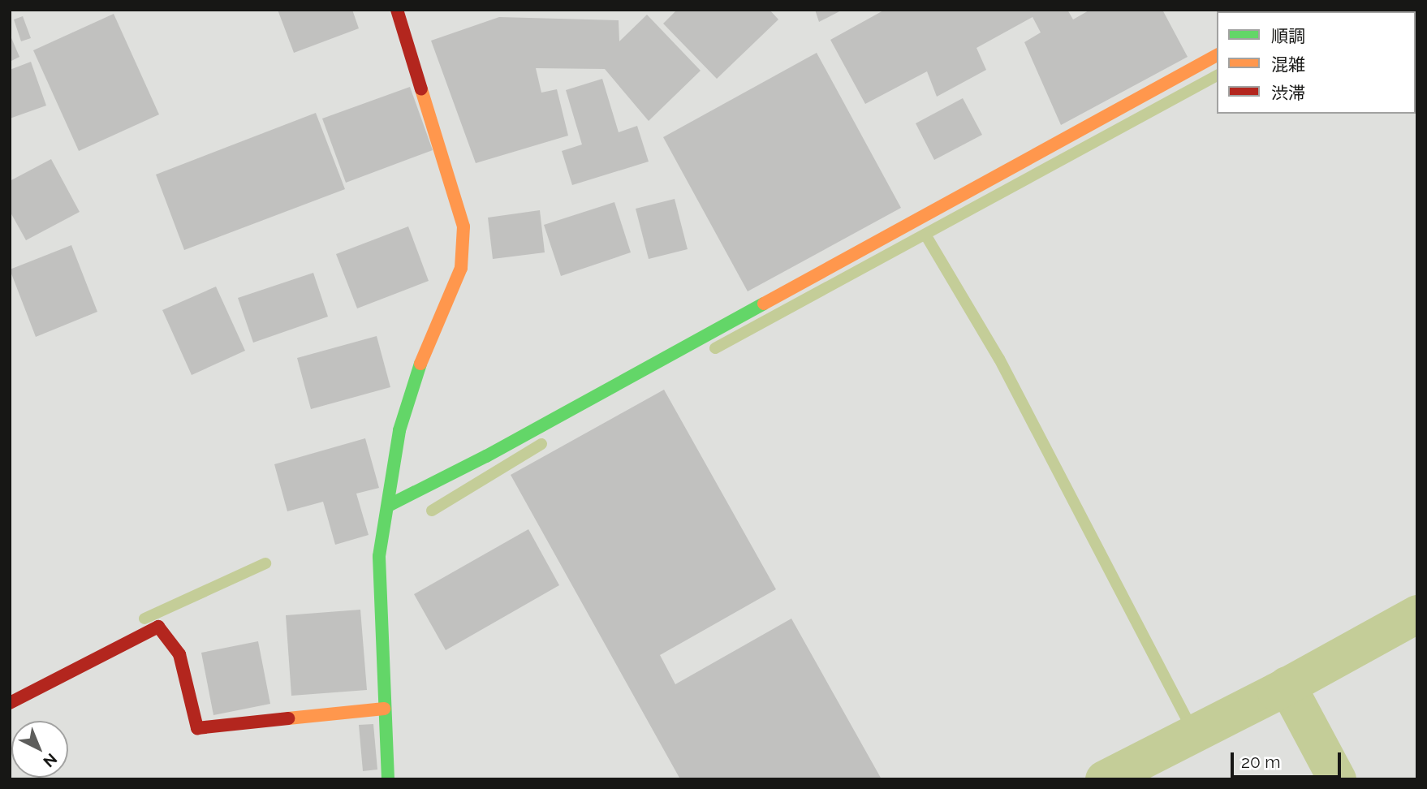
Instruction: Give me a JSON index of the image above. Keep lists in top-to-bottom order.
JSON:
{
  "legend": ["順調", "混雑", "渋滞"],
  "scale_bar": "20 m",
  "north": "bottom right"
}
